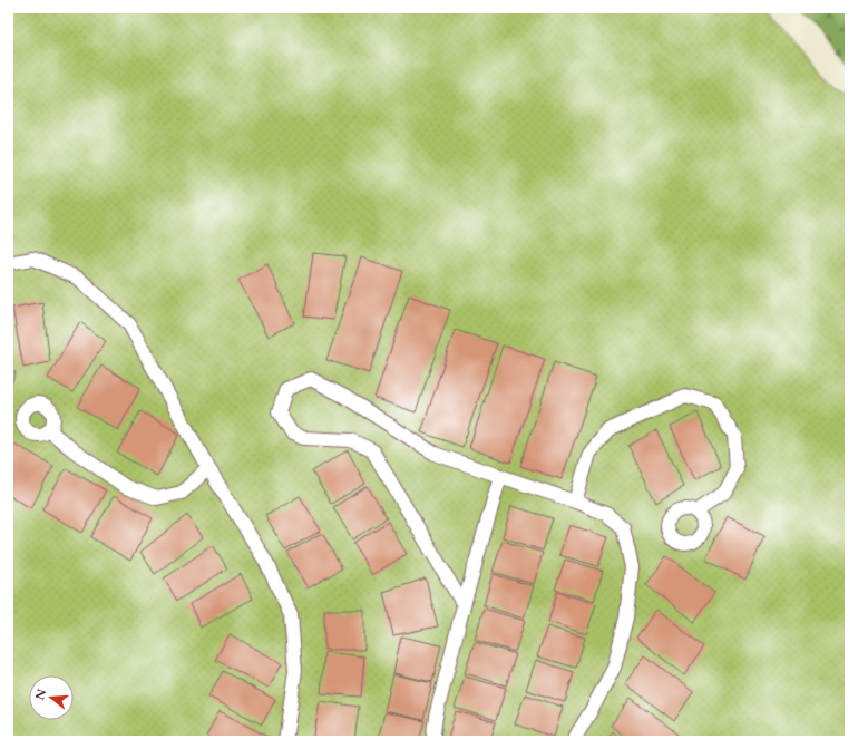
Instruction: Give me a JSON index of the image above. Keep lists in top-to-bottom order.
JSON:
{
  "north": "left"
}
